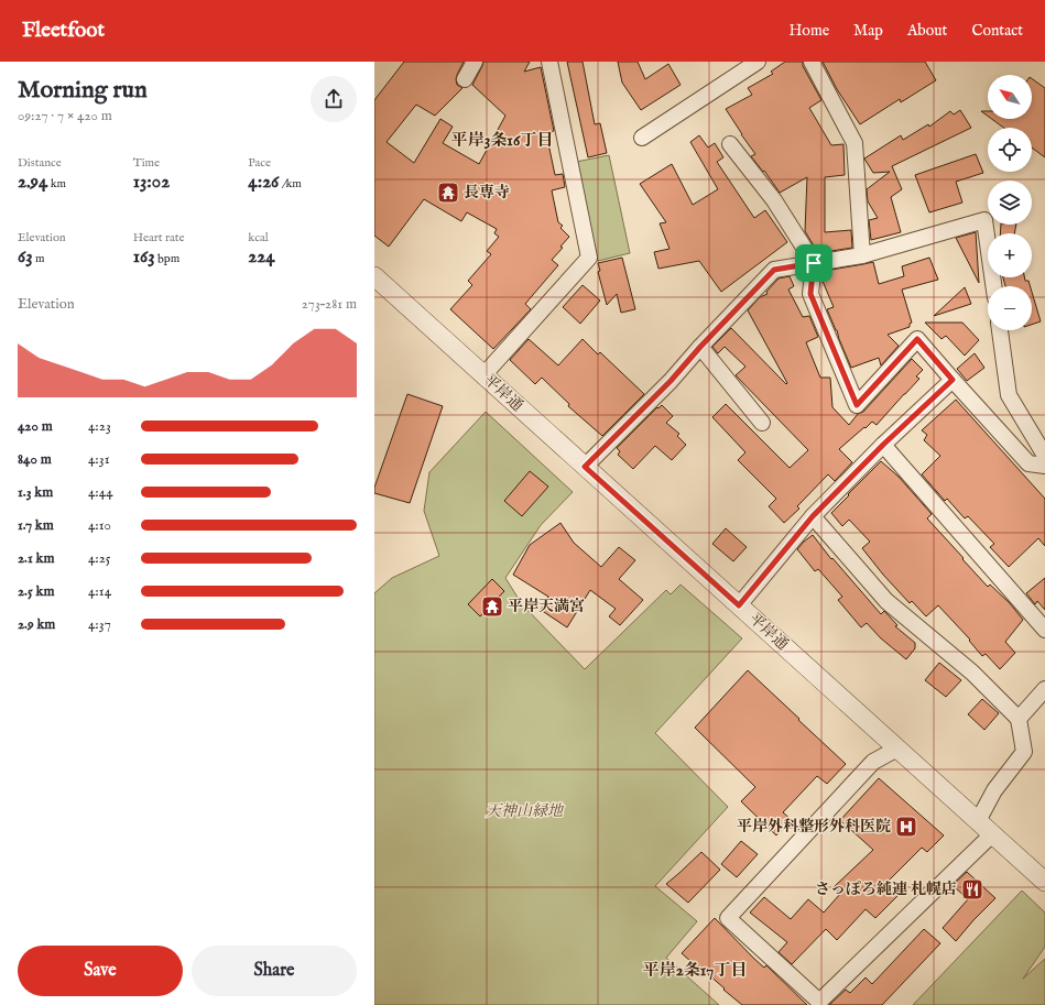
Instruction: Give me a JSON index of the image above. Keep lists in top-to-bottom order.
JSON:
{
  "streets": {
    "street": ["平岸通"]
  },
  "districts": ["平岸3条16丁目", "平岸2条17丁目"],
  "parks": ["天神山緑地"],
  "places": {
    "temple": ["長専寺", "平岸天満宮"],
    "hospital": ["平岸外科整形外科医院"],
    "restaurant": ["さっぽろ純連 札幌店"]
  },
  "north": "top left",
  "page": {
    "header": "Fleetfoot",
    "nav": [
      "Home",
      "Map",
      "About",
      "Contact"
    ],
    "heading": ["Morning run", "09:27 · 7 × 420 m"],
    "map_buttons": ["+", "−"],
    "stats": [
      ["Distance", "2.94 km"],
      ["Time", "13:02"],
      ["Pace", "4:26 /km"],
      ["Elevation", "63 m"],
      ["Heart rate", "163 bpm"],
      ["kcal", "224"]
    ],
    "chart": ["Elevation", "273–281 m"],
    "list": [
      {
        "name": "420 m",
        "note": "4:23"
      },
      {
        "name": "840 m",
        "note": "4:31"
      },
      {
        "name": "1.3 km",
        "note": "4:44"
      },
      {
        "name": "1.7 km",
        "note": "4:10"
      },
      {
        "name": "2.1 km",
        "note": "4:25"
      },
      {
        "name": "2.5 km",
        "note": "4:14"
      },
      {
        "name": "2.9 km",
        "note": "4:37"
      }
    ],
    "buttons": ["Save", "Share"]
  }
}
